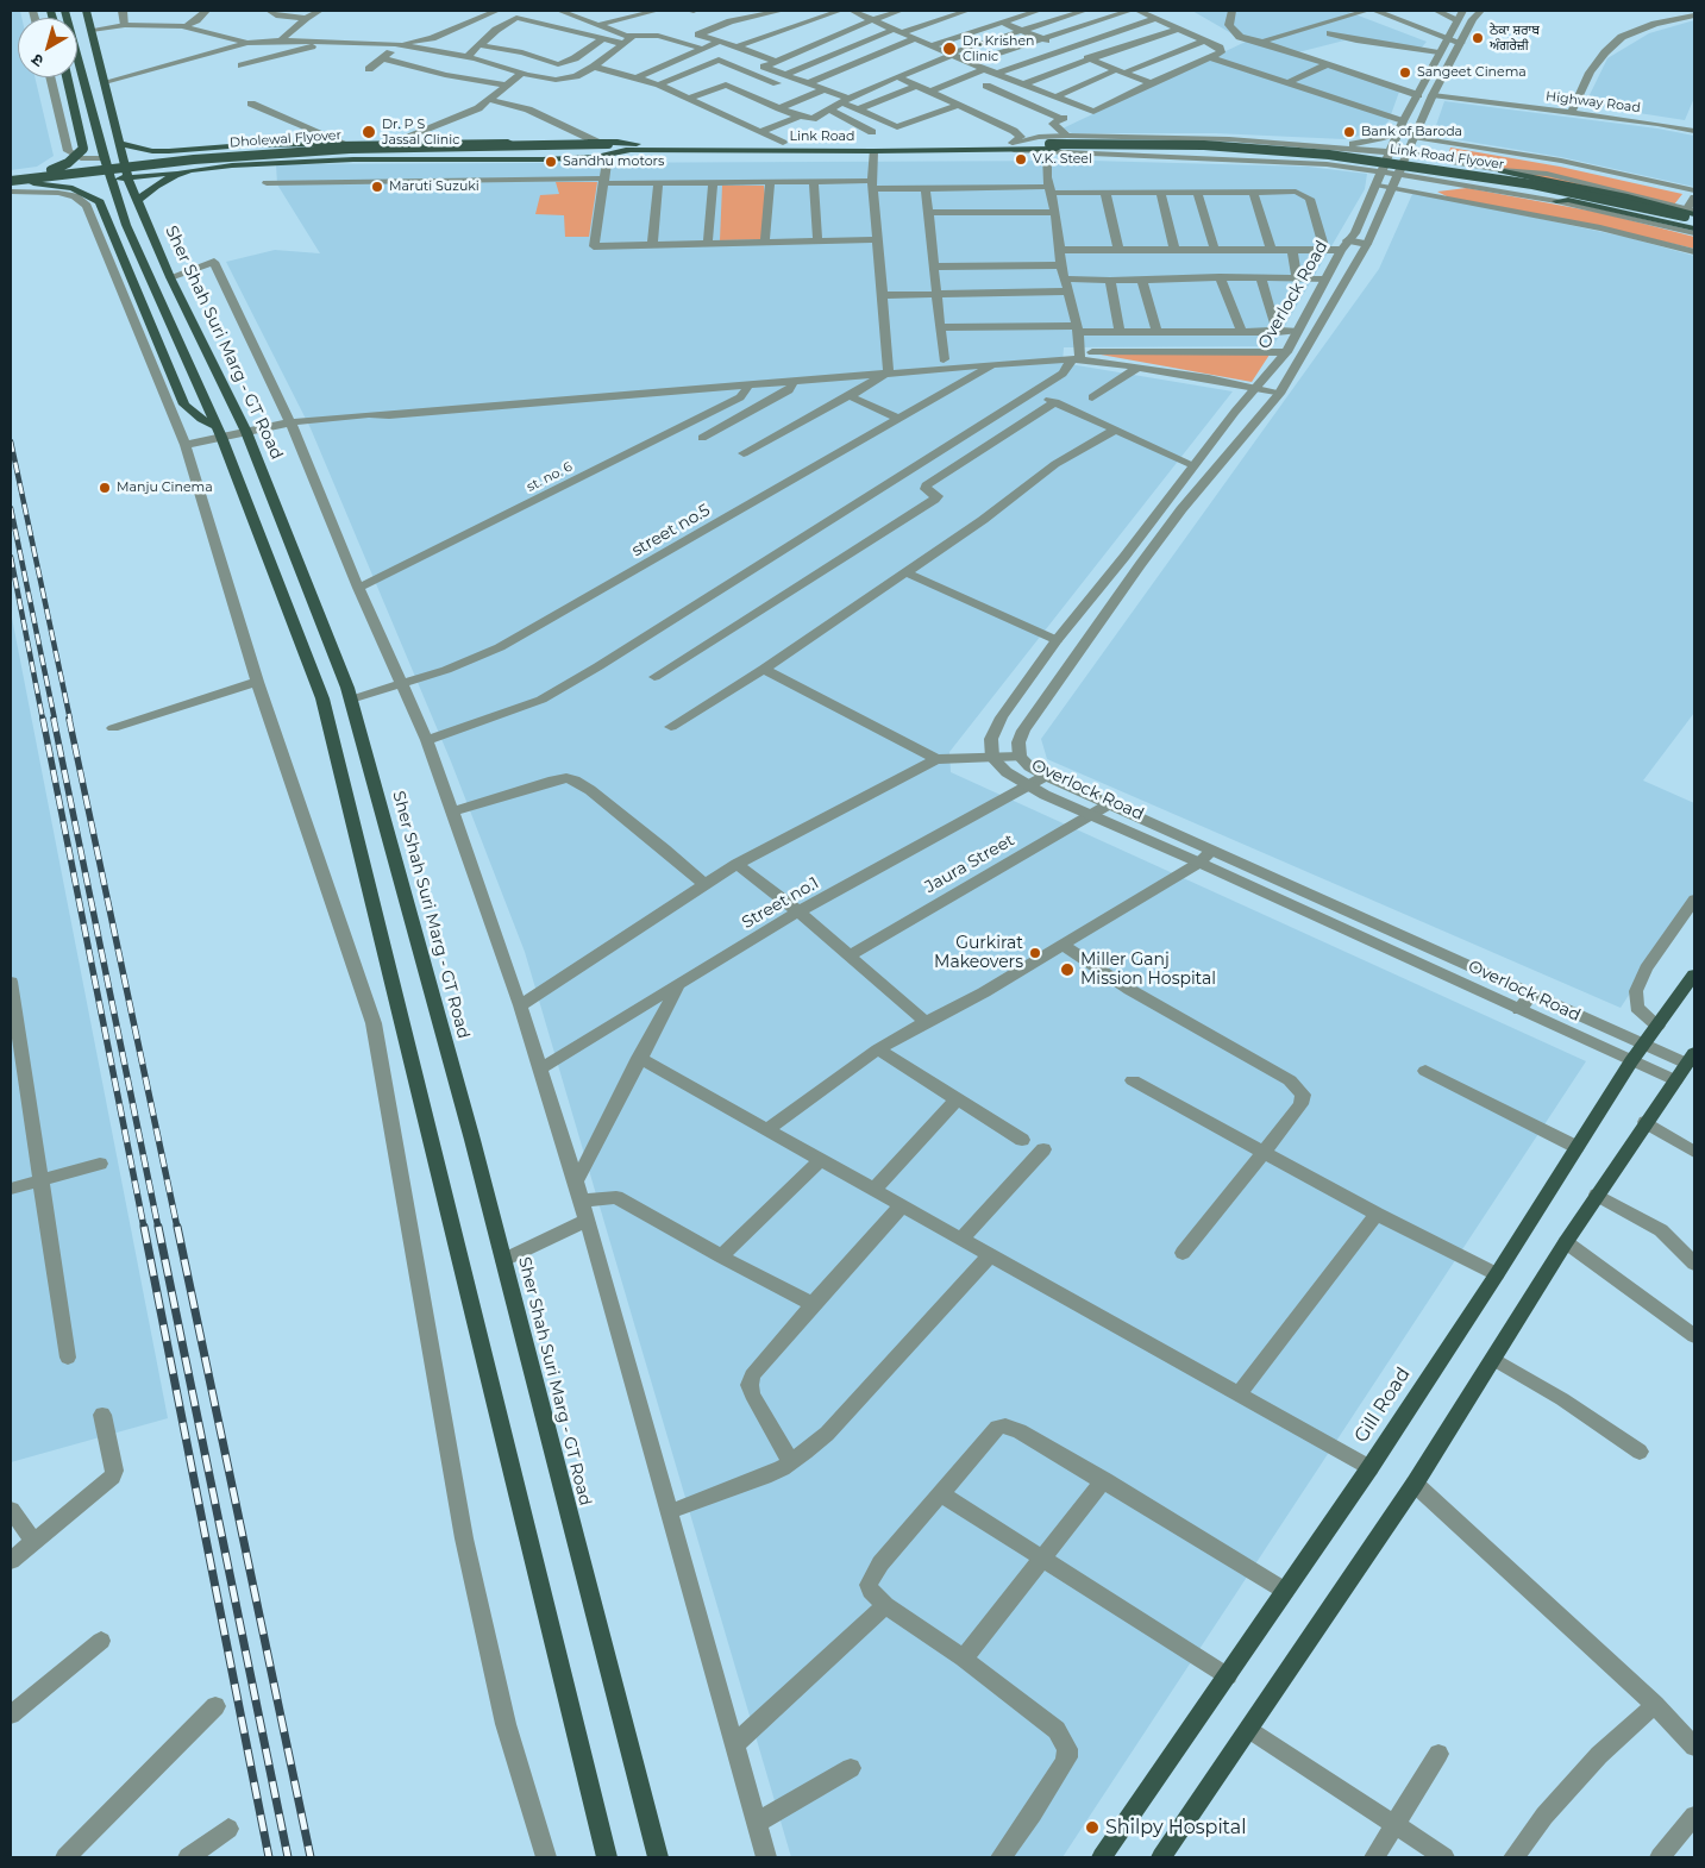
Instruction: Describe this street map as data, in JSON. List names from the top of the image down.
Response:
{
  "streets": {
    "main road": [
      "Link Road",
      "Dholewal Flyover",
      "Link Road Flyover",
      "Sher Shah Suri Marg - GT Road",
      "Gill Road"
    ],
    "street": [
      "Highway Road",
      "Overlock Road",
      "st. no. 6",
      "street no.5",
      "Jaura Street",
      "Street no.1"
    ]
  },
  "crossings": [
    ["Highway Road", "Overlock Road"],
    ["Overlock Road", "Jaura Street"],
    ["Overlock Road", "Street no.1"],
    ["Overlock Road", "Gill Road"],
    ["Sher Shah Suri Marg - GT Road", "street no.5"]
  ],
  "places": [
    "ਠੇਕਾ ਸ਼ਰਾਬ ਅੰਗਰੇਜ਼ੀ",
    "Dr. Krishen Clinic",
    "Sangeet Cinema",
    "Dr. P S Jassal Clinic",
    "Bank of Baroda",
    "V.K. Steel",
    "Sandhu motors",
    "Maruti Suzuki",
    "Manju Cinema",
    "Gurkirat Makeovers",
    "Miller Ganj Mission Hospital",
    "Shilpy Hospital"
  ],
  "north": "bottom left"
}
